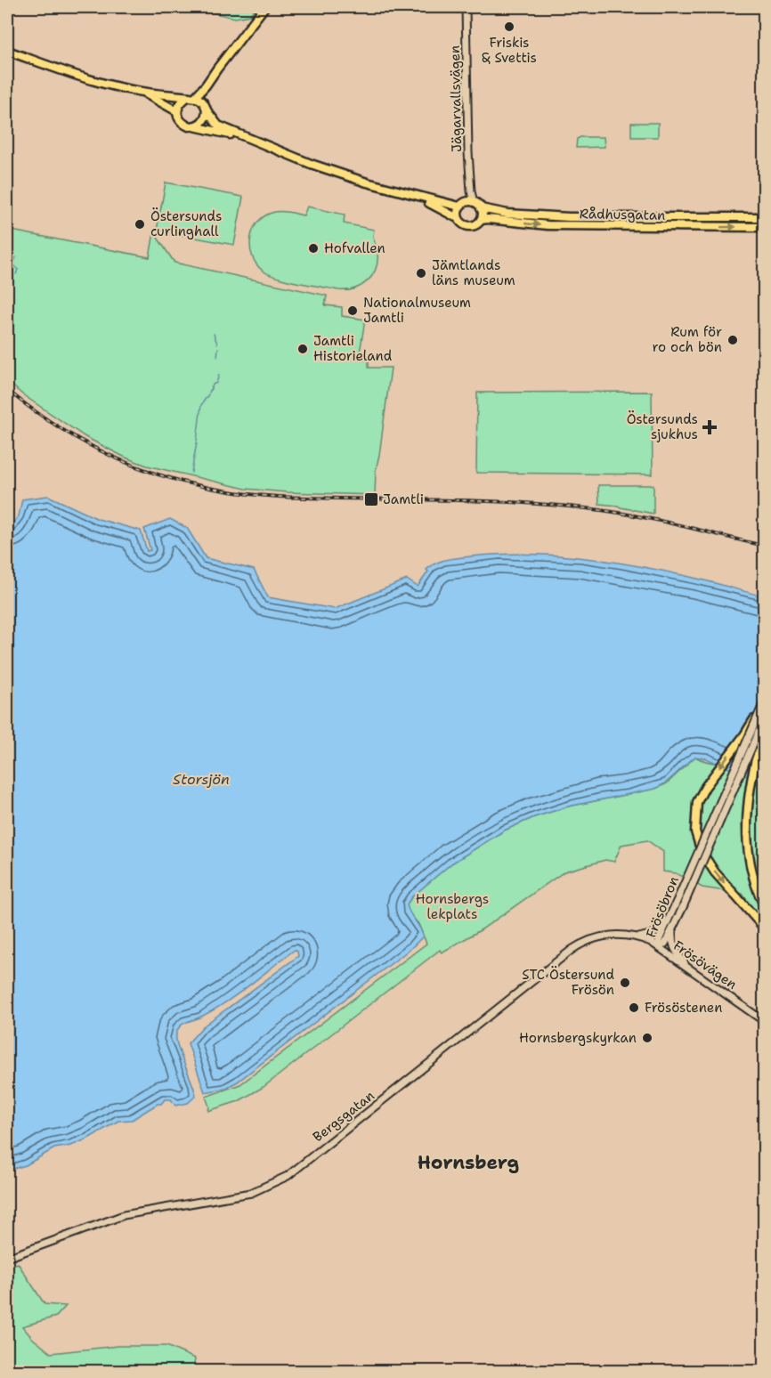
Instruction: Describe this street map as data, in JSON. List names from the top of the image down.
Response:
{
  "streets": {
    "main road": ["Rådhusgatan", "Frösöbron"],
    "street": ["Jägarvallsvägen", "Frösövägen", "Bergsgatan"]
  },
  "crossings": [
    ["Jägarvallsvägen", "Rådhusgatan"],
    ["Frösöbron", "Frösövägen"],
    ["Frösöbron", "Bergsgatan"],
    ["Frösövägen", "Bergsgatan"]
  ],
  "districts": ["Hornsberg"],
  "water": ["Storsjön"],
  "parks": ["Hornsbergs lekplats"],
  "places": {
    "other": [
      "Friskis & Svettis",
      "Östersunds curlinghall",
      "Hofvallen",
      "Jämtlands läns museum",
      "Nationalmuseum Jamtli",
      "Rum för ro och bön",
      "Jamtli Historieland",
      "STC Östersund Frösön",
      "Frösöstenen",
      "Hornsbergskyrkan"
    ],
    "health": ["Östersunds sjukhus"],
    "transit": ["Jamtli"]
  }
}
